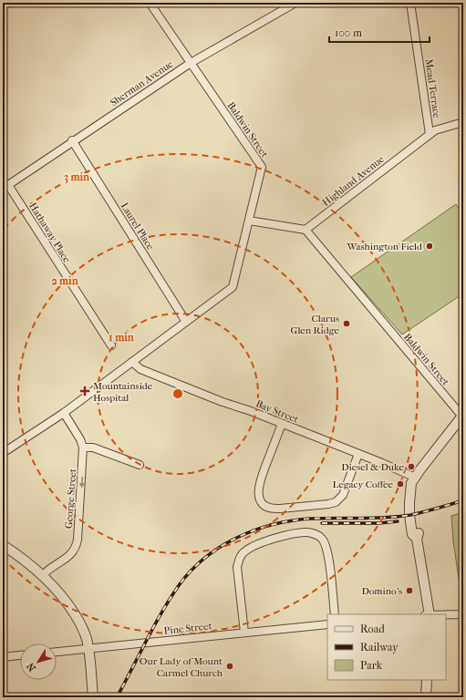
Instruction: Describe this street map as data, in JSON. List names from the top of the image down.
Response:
{
  "streets": {
    "street": [
      "Sherman Avenue",
      "Mead Terrace",
      "Baldwin Street",
      "Highland Avenue",
      "Laurel Place",
      "Hathaway Place",
      "Bay Street",
      "George Street",
      "Pine Street"
    ]
  },
  "crossings": [
    ["Sherman Avenue", "Baldwin Street"],
    ["Sherman Avenue", "Laurel Place"],
    ["Sherman Avenue", "Hathaway Place"],
    ["Mead Terrace", "Highland Avenue"],
    ["Baldwin Street", "Highland Avenue"],
    ["Baldwin Street", "Laurel Place"]
  ],
  "one_way": ["George Street"],
  "places": {
    "other": [
      "Washington Field",
      "Clarus Glen Ridge",
      "Diesel & Duke",
      "Legacy Coffee",
      "Domino's",
      "Our Lady of Mount Carmel Church"
    ],
    "health": ["Mountainside Hospital"]
  },
  "legend": ["Road", "Railway", "Park"],
  "scale_bar": "100 m",
  "north": "bottom left",
  "rings": ["3 min", "2 min", "1 min"]
}
